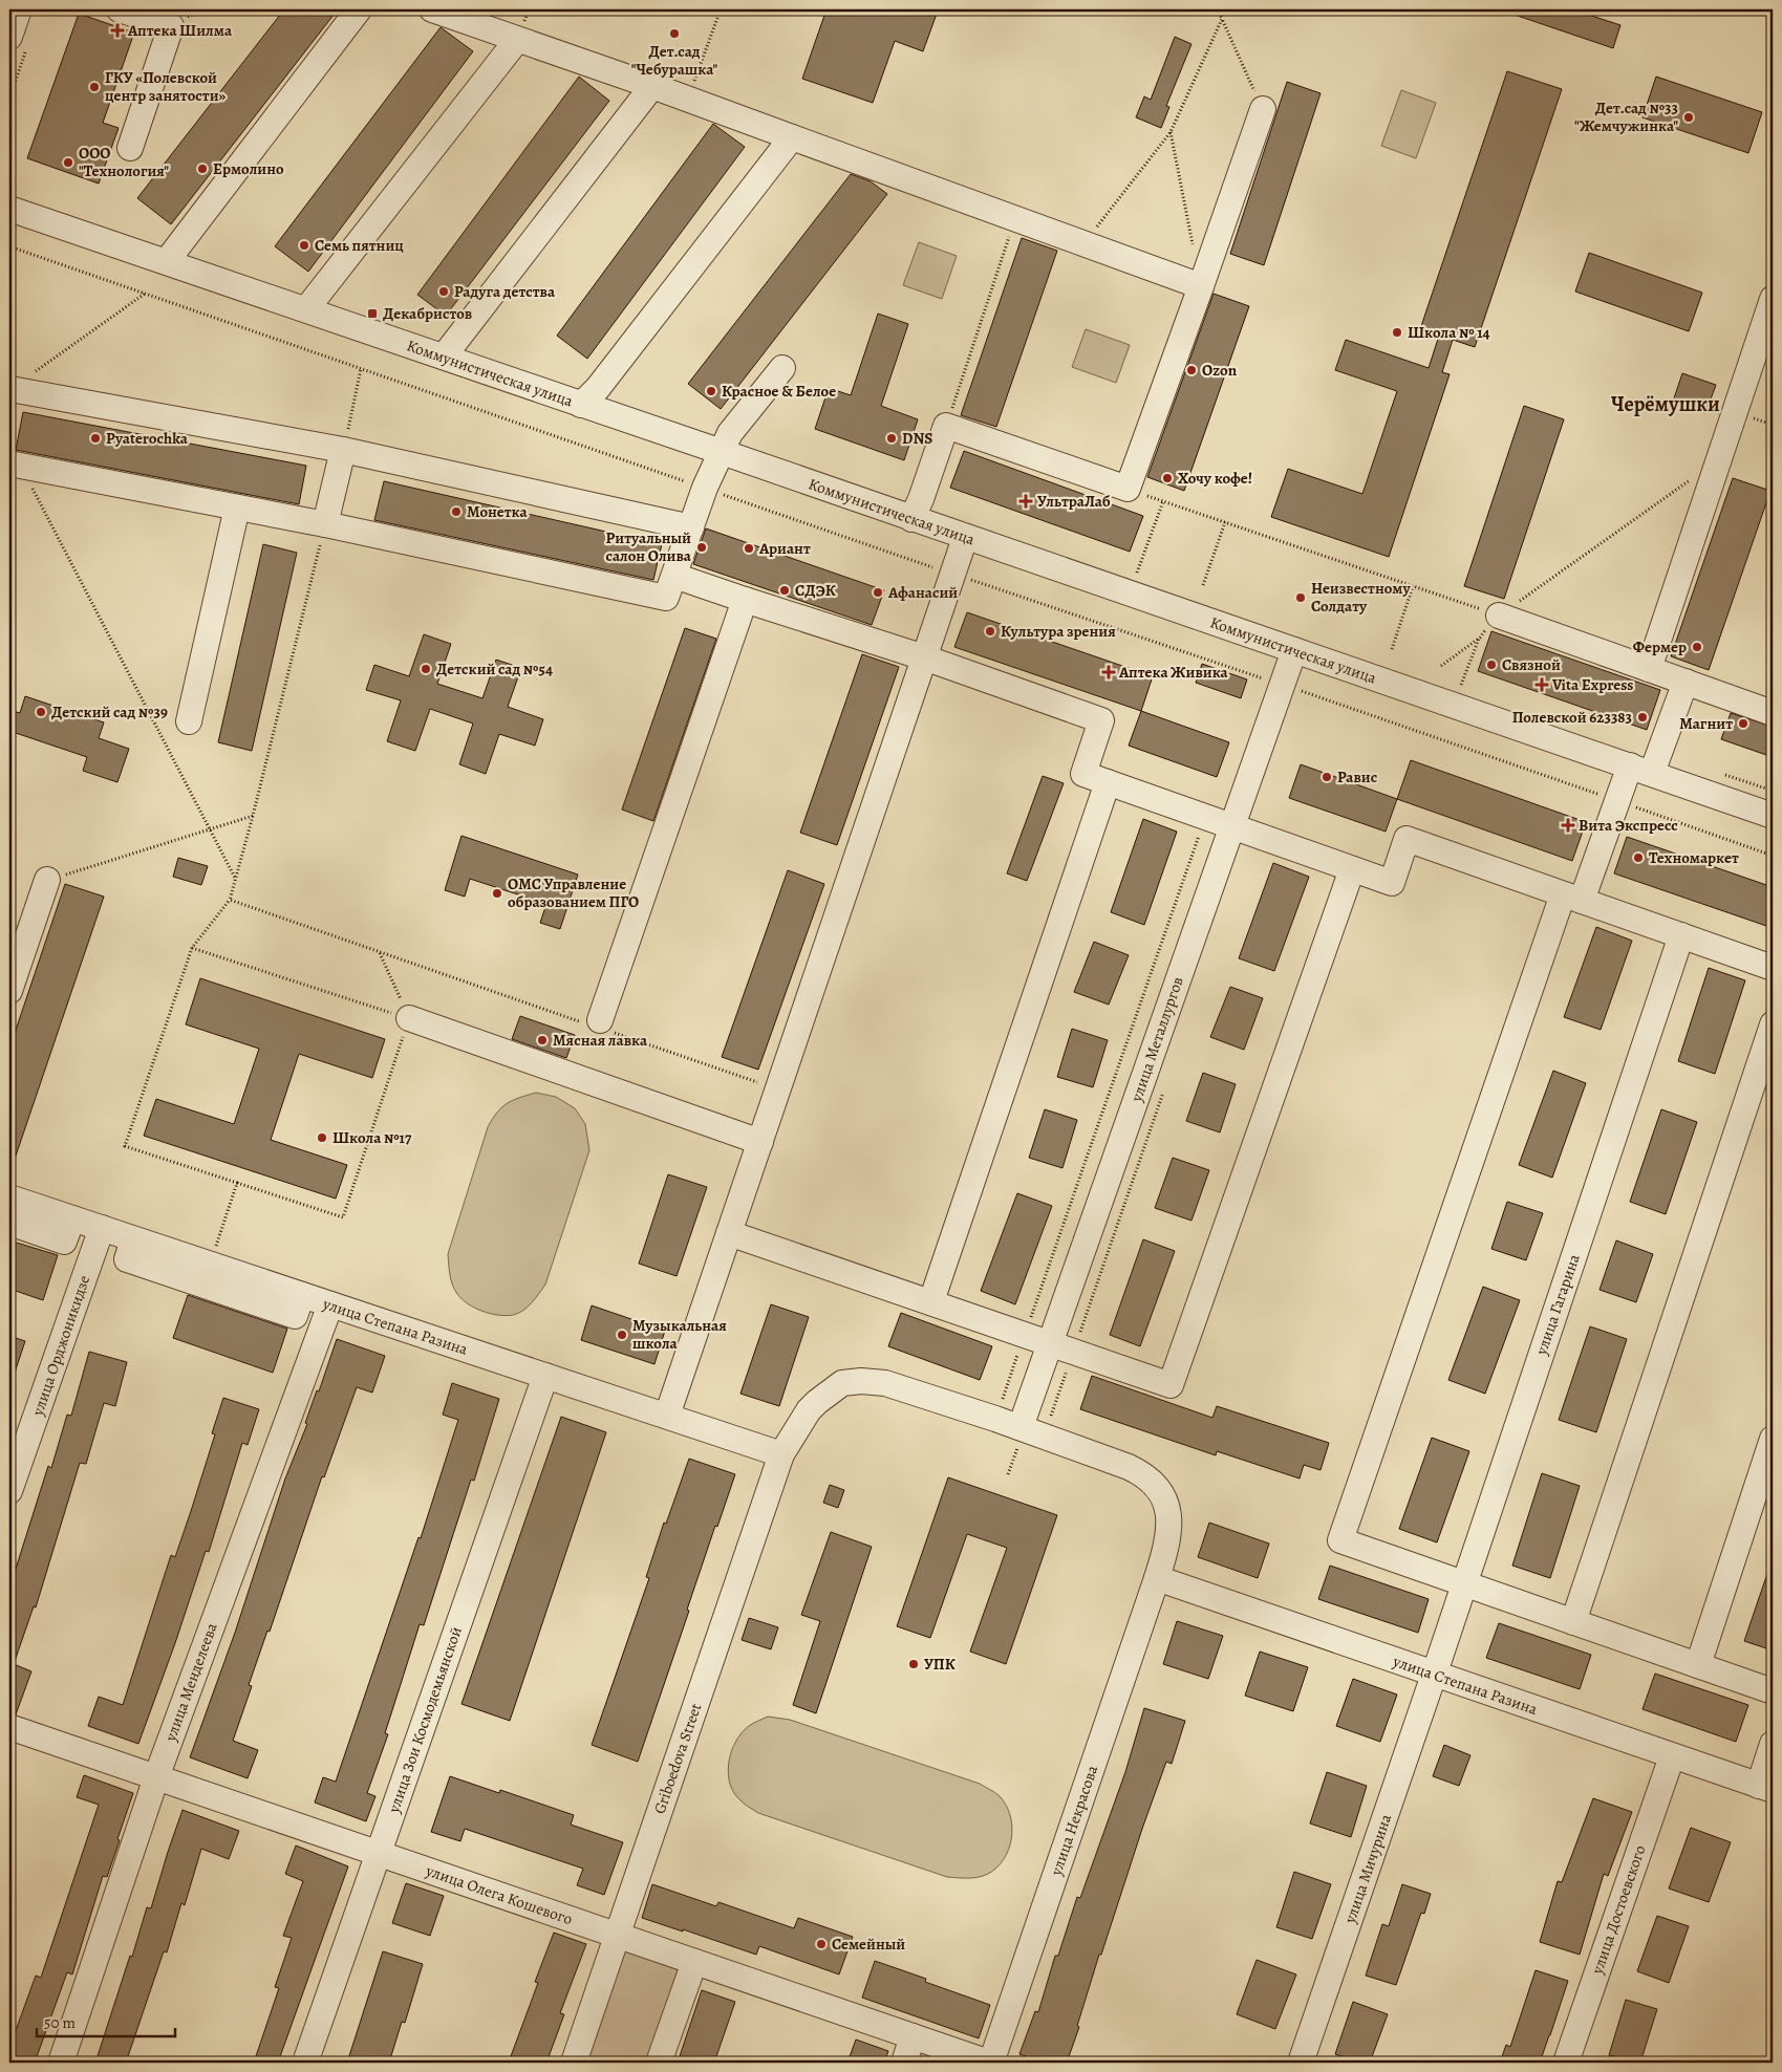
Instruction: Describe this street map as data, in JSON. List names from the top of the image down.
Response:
{
  "streets": {
    "street": [
      "Коммунистическая улица",
      "улица Металлургов",
      "улица Гагарина",
      "улица Степана Разина",
      "улица Орджоникидзе",
      "улица Менделеева",
      "улица Зои Космодемьянской",
      "Griboedova Street",
      "улица Некрасова",
      "улица Мичурина",
      "улица Олега Кошевого",
      "улица Достоевского"
    ]
  },
  "crossings": [
    ["Коммунистическая улица", "улица Металлургов"],
    ["улица Металлургов", "улица Некрасова"],
    ["улица Гагарина", "улица Степана Разина"],
    ["улица Гагарина", "улица Мичурина"],
    ["улица Степана Разина", "улица Орджоникидзе"],
    ["улица Степана Разина", "улица Менделеева"],
    ["улица Степана Разина", "улица Зои Космодемьянской"],
    ["улица Степана Разина", "Griboedova Street"],
    ["улица Степана Разина", "улица Некрасова"],
    ["улица Степана Разина", "улица Мичурина"],
    ["улица Степана Разина", "улица Достоевского"],
    ["улица Менделеева", "улица Олега Кошевого"],
    ["улица Зои Космодемьянской", "улица Олега Кошевого"],
    ["Griboedova Street", "улица Некрасова"],
    ["Griboedova Street", "улица Олега Кошевого"],
    ["улица Некрасова", "улица Олега Кошевого"]
  ],
  "districts": ["Черёмушки"],
  "places": {
    "health": [
      "Аптека Шилма",
      "УльтраЛаб",
      "Аптека Живика",
      "Vita Express",
      "Вита Экспресс"
    ],
    "other": [
      "Дет.сад \"Чебурашка\"",
      "ГКУ «Полевской центр занятости»",
      "Дет.сад №33 \"Жемчужинка\"",
      "ООО \"Технология\"",
      "Ермолино",
      "Семь пятниц",
      "Радуга детства",
      "Школа № 14",
      "Ozon",
      "Красное & Белое",
      "Pyaterochka",
      "DNS",
      "Хочу кофе!",
      "Монетка",
      "Ритуальный салон Олива",
      "Ариант",
      "СДЭК",
      "Афанасий",
      "Неизвестному Солдату",
      "Культура зрения",
      "Фермер",
      "Связной",
      "Детский сад №54",
      "Детский сад №39",
      "Полевской 623383",
      "Магнит",
      "Равис",
      "Техномаркет",
      "ОМС Управление образованием ПГО",
      "Мясная лавка",
      "Школа №17",
      "Музыкальная школа",
      "УПК",
      "Семейный"
    ],
    "transit": ["Декабристов"]
  },
  "scale_bar": "50 m"
}
